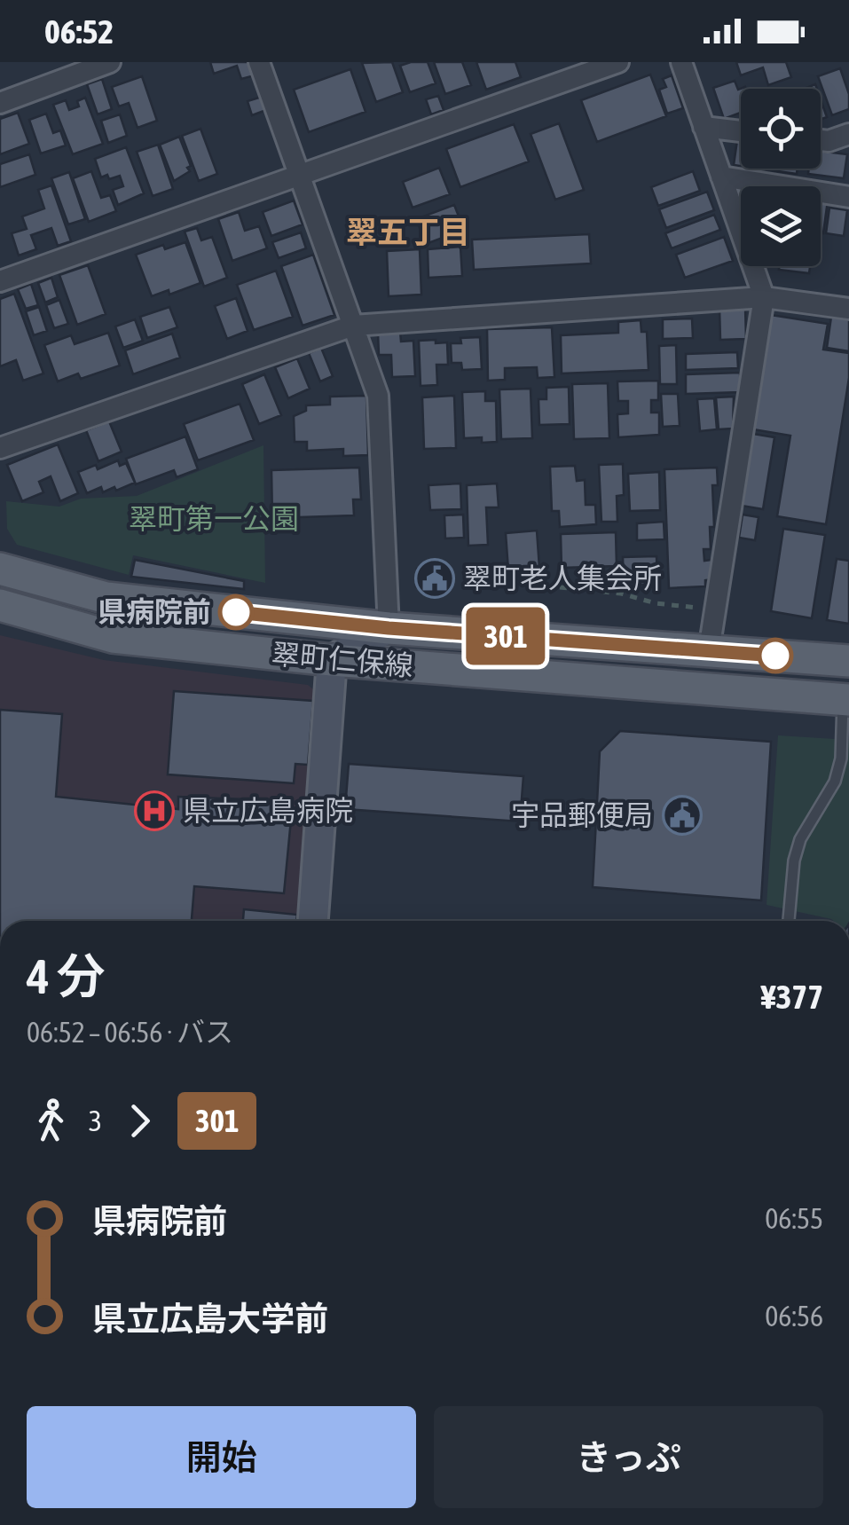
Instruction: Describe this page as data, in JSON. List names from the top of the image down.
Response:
{
  "streets": {
    "main road": ["翠町仁保線"]
  },
  "districts": ["翠五丁目"],
  "parks": ["翠町第一公園"],
  "places": {
    "public building": ["翠町老人集会所", "宇品郵便局"],
    "other": ["県病院前"],
    "hospital": ["県立広島病院"]
  },
  "lines": ["bus line 301"],
  "page": {
    "status": "06:52",
    "on_map": "301",
    "heading": ["4 分", "06:52 – 06:56 · バス", "¥377"],
    "legs": ["3", "301"],
    "list": [
      {
        "name": "県病院前",
        "value": "06:55"
      },
      {
        "name": "県立広島大学前",
        "value": "06:56"
      }
    ],
    "buttons": ["開始", "きっぷ"]
  }
}
